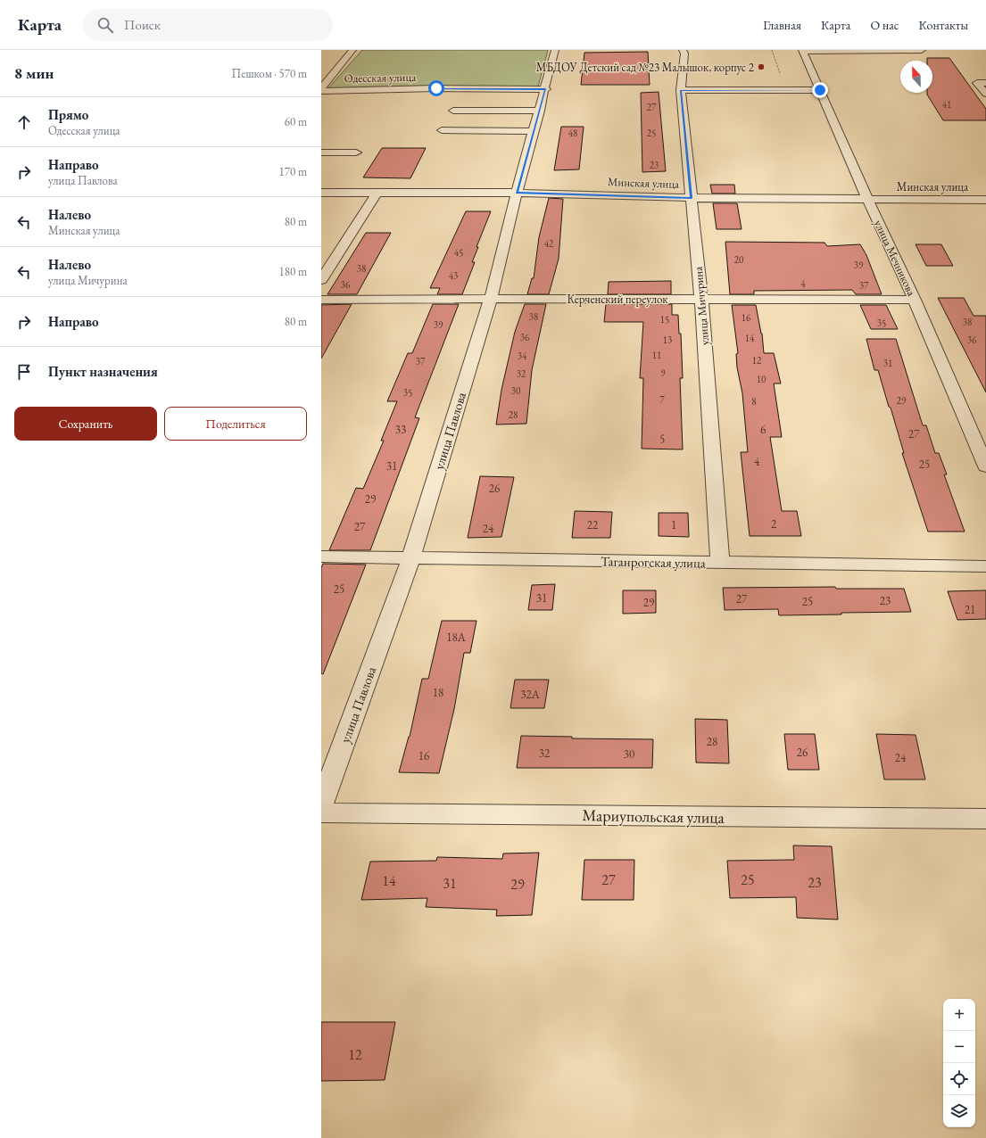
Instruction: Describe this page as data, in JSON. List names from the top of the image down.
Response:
{
  "streets": {
    "street": [
      "Одесская улица",
      "Минская улица",
      "улица Мечникова",
      "Керченский переулок",
      "улица Мичурина",
      "улица Павлова",
      "Таганрогская улица",
      "Мариупольская улица"
    ]
  },
  "crossings": [
    ["Одесская улица", "улица Павлова"],
    ["Минская улица", "улица Мечникова"],
    ["Минская улица", "улица Мичурина"],
    ["Минская улица", "улица Павлова"],
    ["улица Мечникова", "Керченский переулок"],
    ["Керченский переулок", "улица Мичурина"],
    ["Керченский переулок", "улица Павлова"],
    ["улица Мичурина", "Таганрогская улица"],
    ["улица Павлова", "Таганрогская улица"]
  ],
  "places": ["МБДОУ Детский сад №23 Малышок, корпус 2"],
  "house_numbers": [
    "41",
    "27",
    "48",
    "25",
    "23",
    "42",
    "45",
    "20",
    "39",
    "38",
    "43",
    "4",
    "36",
    "37",
    "38",
    "16",
    "15",
    "38",
    "35",
    "39",
    "36",
    "14",
    "13",
    "36",
    "11",
    "34",
    "12",
    "37",
    "31",
    "9",
    "32",
    "10",
    "30",
    "35",
    "7",
    "29",
    "8",
    "28",
    "33",
    "6",
    "27",
    "5",
    "4",
    "25",
    "31",
    "26",
    "29",
    "2",
    "22",
    "1",
    "27",
    "24",
    "25",
    "31",
    "27",
    "23",
    "25",
    "29",
    "21",
    "18А",
    "18",
    "32А",
    "28",
    "26",
    "32",
    "30",
    "16",
    "24",
    "27",
    "25",
    "14",
    "23",
    "31",
    "29",
    "12"
  ],
  "north": "top",
  "page": {
    "header": "Карта",
    "search": "Поиск",
    "nav": [
      "Главная",
      "Карта",
      "О нас",
      "Контакты"
    ],
    "heading": ["8 мин", "Пешком · 570 m"],
    "list": [
      ["Прямо", "Одесская улица", "60 m"],
      ["Направо", "улица Павлова", "170 m"],
      ["Налево", "Минская улица", "80 m"],
      ["Налево", "улица Мичурина", "180 m"],
      ["Направо", "80 m"],
      "Пункт назначения"
    ],
    "buttons": ["Сохранить", "Поделиться"],
    "map_buttons": ["+", "−"]
  }
}
